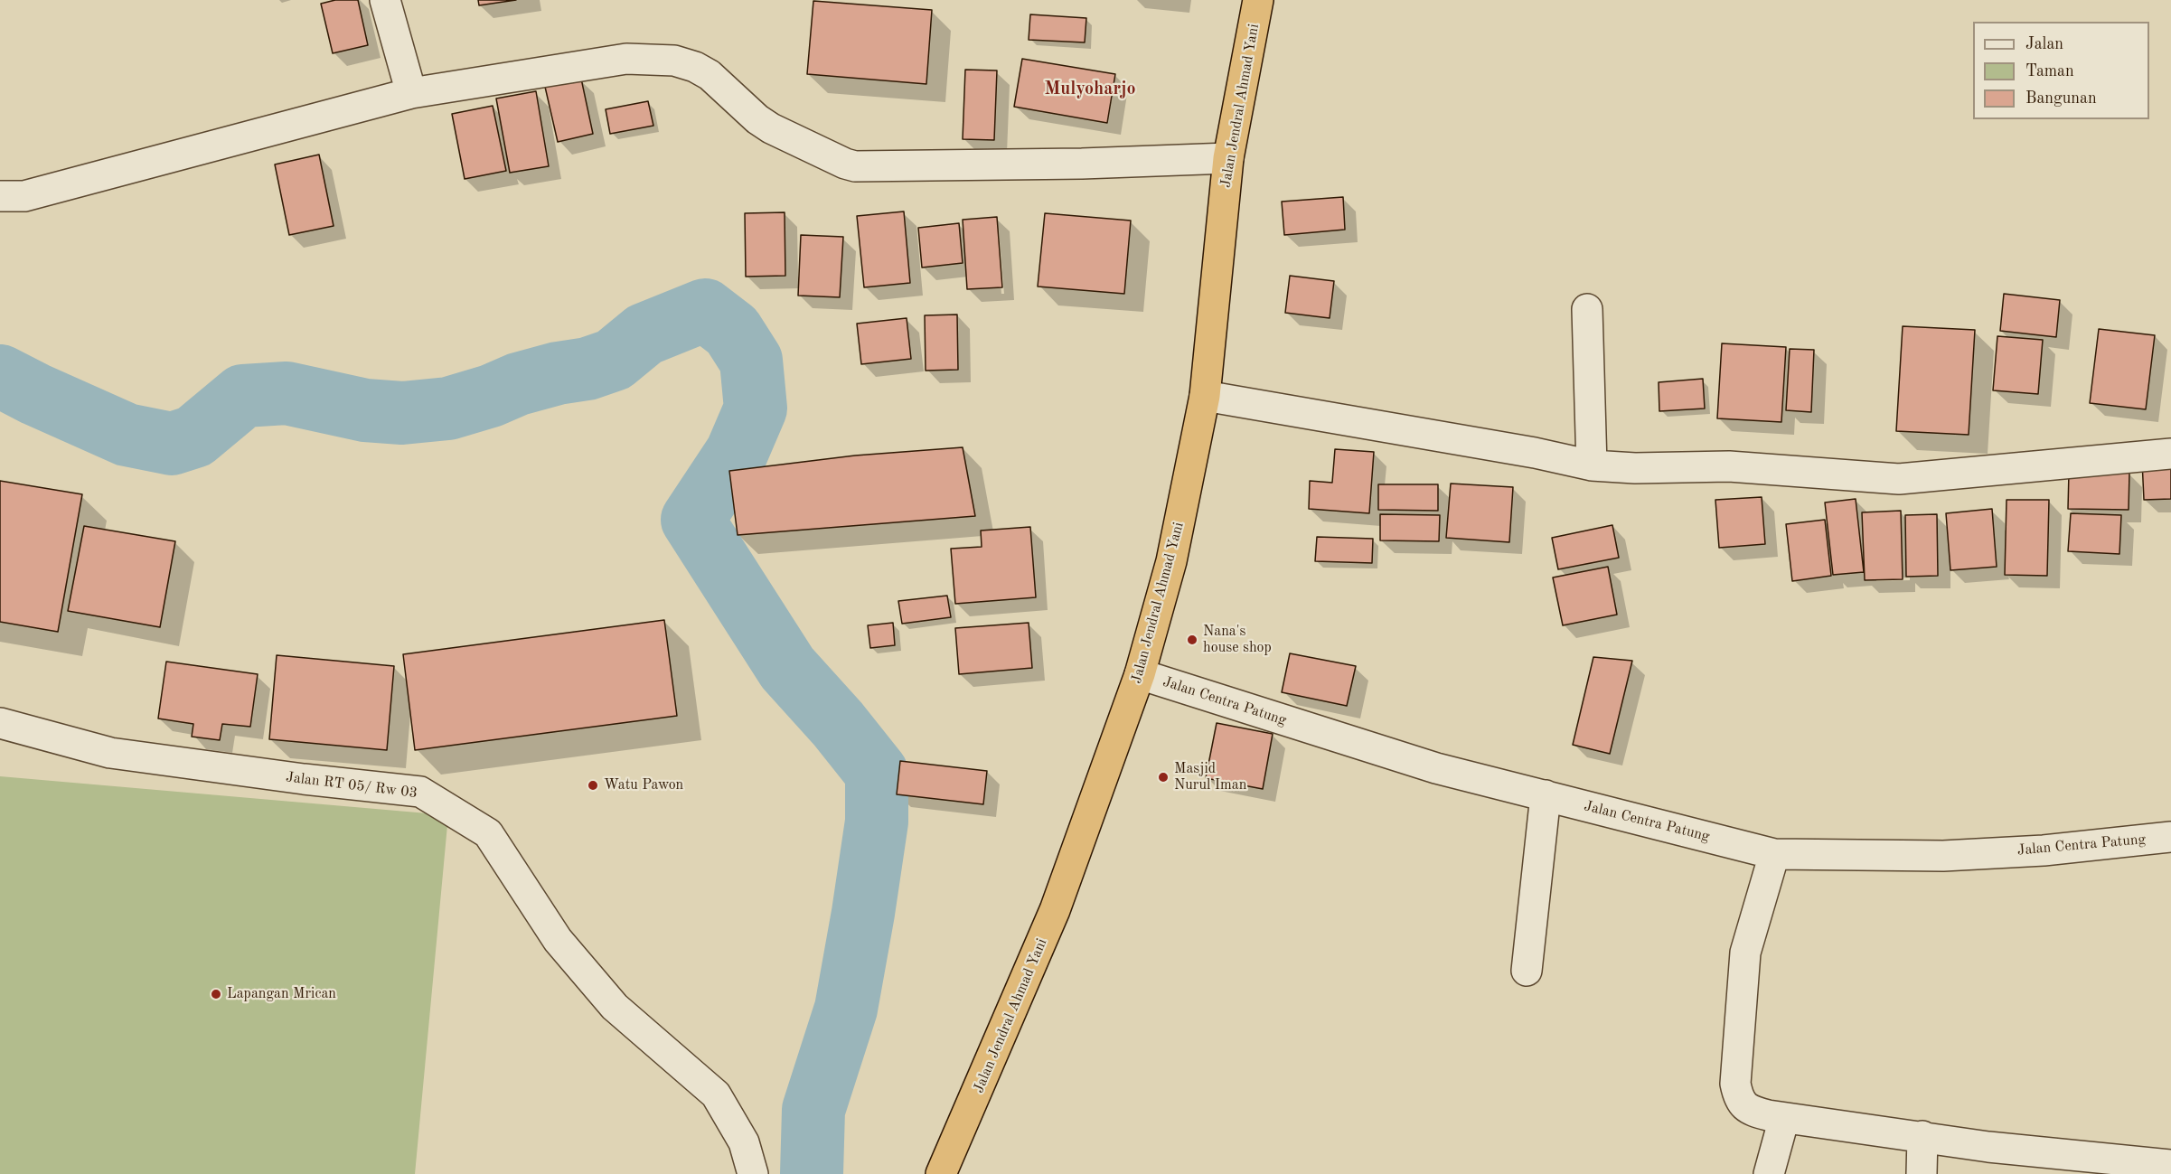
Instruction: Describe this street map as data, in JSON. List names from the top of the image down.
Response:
{
  "streets": {
    "highway": ["Jalan Jendral Ahmad Yani"],
    "street": ["Jalan Centra Patung", "Jalan RT 05/ Rw 03"]
  },
  "crossings": [
    ["Jalan Jendral Ahmad Yani", "Jalan Centra Patung"]
  ],
  "districts": ["Mulyoharjo"],
  "places": [
    "Nana's house shop",
    "Masjid Nurul Iman",
    "Watu Pawon",
    "Lapangan Mrican"
  ],
  "legend": ["Jalan", "Taman", "Bangunan"]
}
